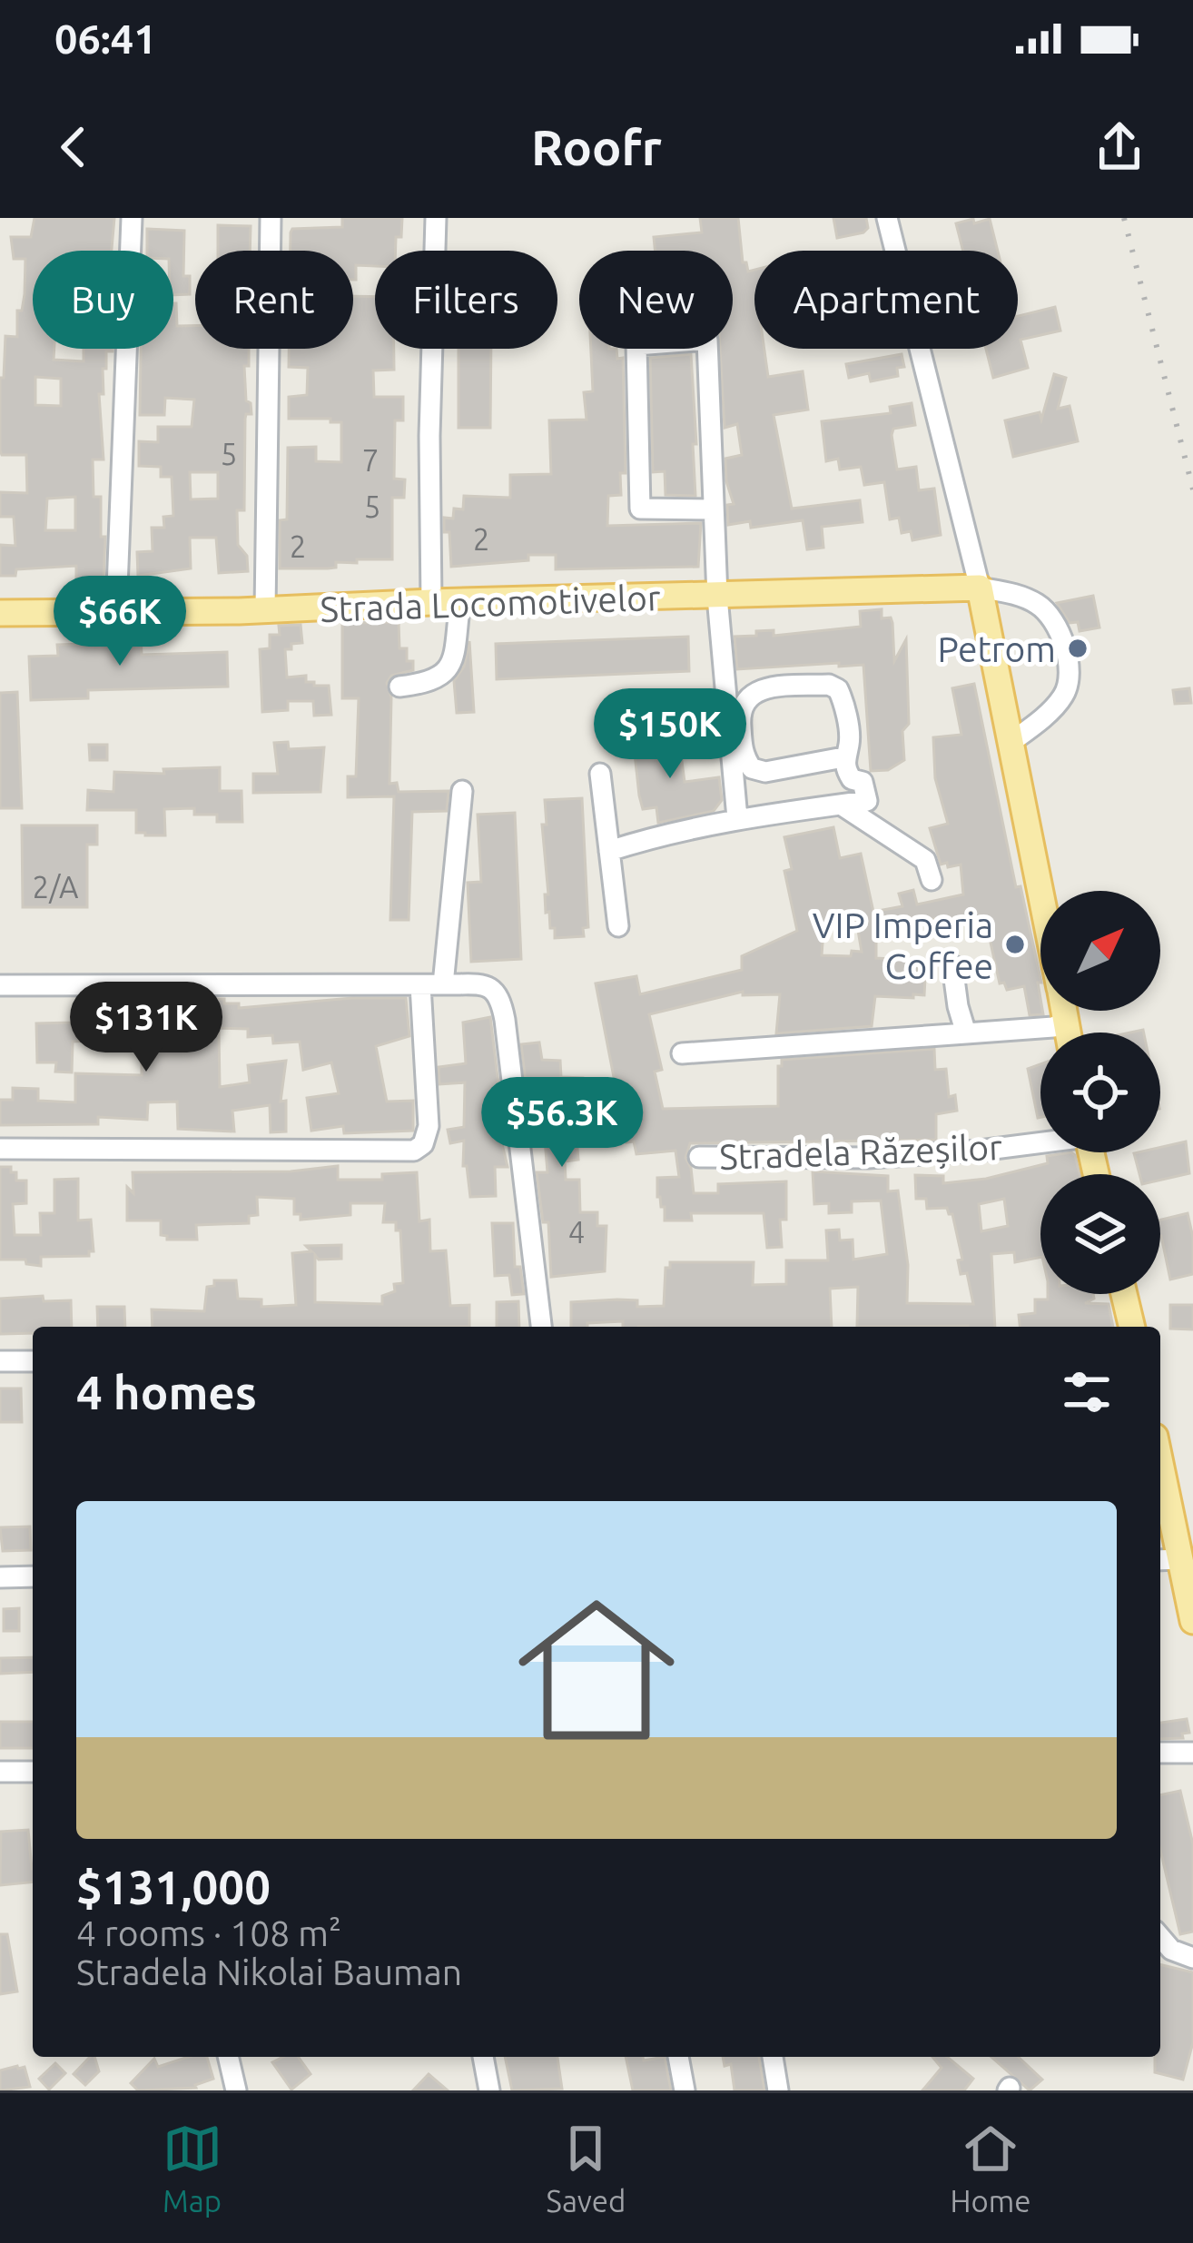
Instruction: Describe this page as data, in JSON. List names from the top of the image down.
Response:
{
  "streets": {
    "main road": ["Strada Locomotivelor"],
    "street": ["Stradela Răzeșilor"]
  },
  "places": ["Petrom", "VIP Imperia Coffee"],
  "house_numbers": [
    "5",
    "7",
    "5",
    "2",
    "2",
    "2/A",
    "4"
  ],
  "north": "top right",
  "page": {
    "status": "06:41",
    "header": "Roofr",
    "chip": [
      "Buy",
      "Rent",
      "Filters",
      "New",
      "Apartment"
    ],
    "price": [
      "$66K",
      "$150K",
      "$131K",
      "$56.3K"
    ],
    "heading": "4 homes",
    "list": [
      {
        "name": "$131,000",
        "note": "4 rooms · 108 m² · Stradela Nikolai Bauman"
      }
    ],
    "tabs": ["Map", "Saved", "Home"]
  }
}
